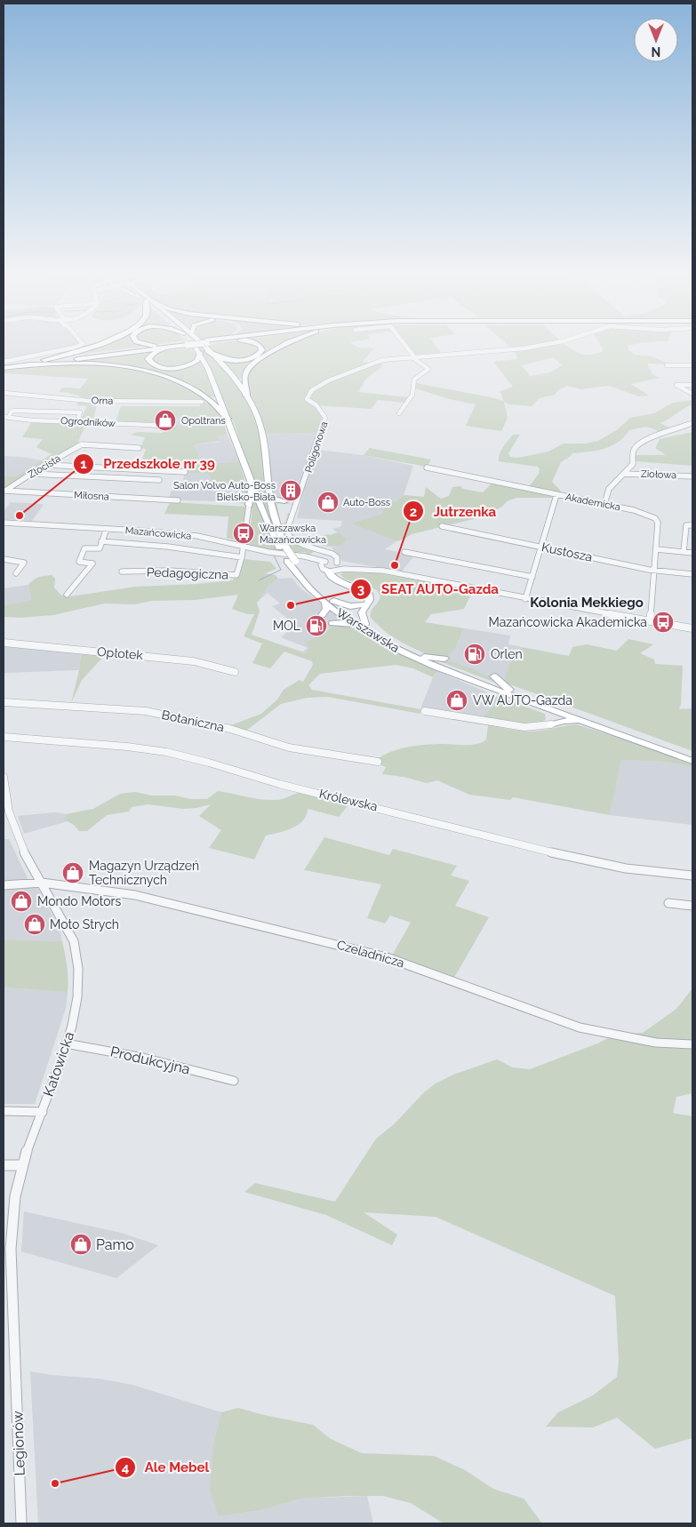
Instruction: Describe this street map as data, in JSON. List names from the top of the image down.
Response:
{
  "streets": {
    "main road": ["Warszawska"],
    "street": [
      "Orna",
      "Ogrodników",
      "Poligonowa",
      "Złocista",
      "Ziołowa",
      "Miłosna",
      "Akademicka",
      "Mazańcowicka",
      "Kustosza",
      "Pedagogiczna",
      "Opłotek",
      "Botaniczna",
      "Królewska",
      "Czeladnicza",
      "Produkcyjna",
      "Katowicka",
      "Legionów"
    ]
  },
  "crossings": [
    ["Złocista", "Miłosna"],
    ["Akademicka", "Kustosza"],
    ["Mazańcowicka", "Pedagogiczna"],
    ["Czeladnicza", "Katowicka"],
    ["Produkcyjna", "Katowicka"],
    ["Katowicka", "Legionów"]
  ],
  "districts": ["Kolonia Mekkiego"],
  "places": {
    "shop": [
      "Opoltrans",
      "Auto-Boss",
      "VW AUTO-Gazda",
      "Magazyn Urządzeń Technicznych",
      "Mondo Motors",
      "Moto Strych",
      "Pamo"
    ],
    "building": ["Salon Volvo Auto-Boss Bielsko-Biała"],
    "other": [
      "Przedszkole nr 39",
      "Jutrzenka",
      "SEAT AUTO-Gazda",
      "Ale Mebel"
    ],
    "bus stop": ["Warszawska Mazańcowicka", "Mazańcowicka Akademicka"],
    "fuel station": ["MOL", "Orlen"]
  },
  "north": "bottom"
}
